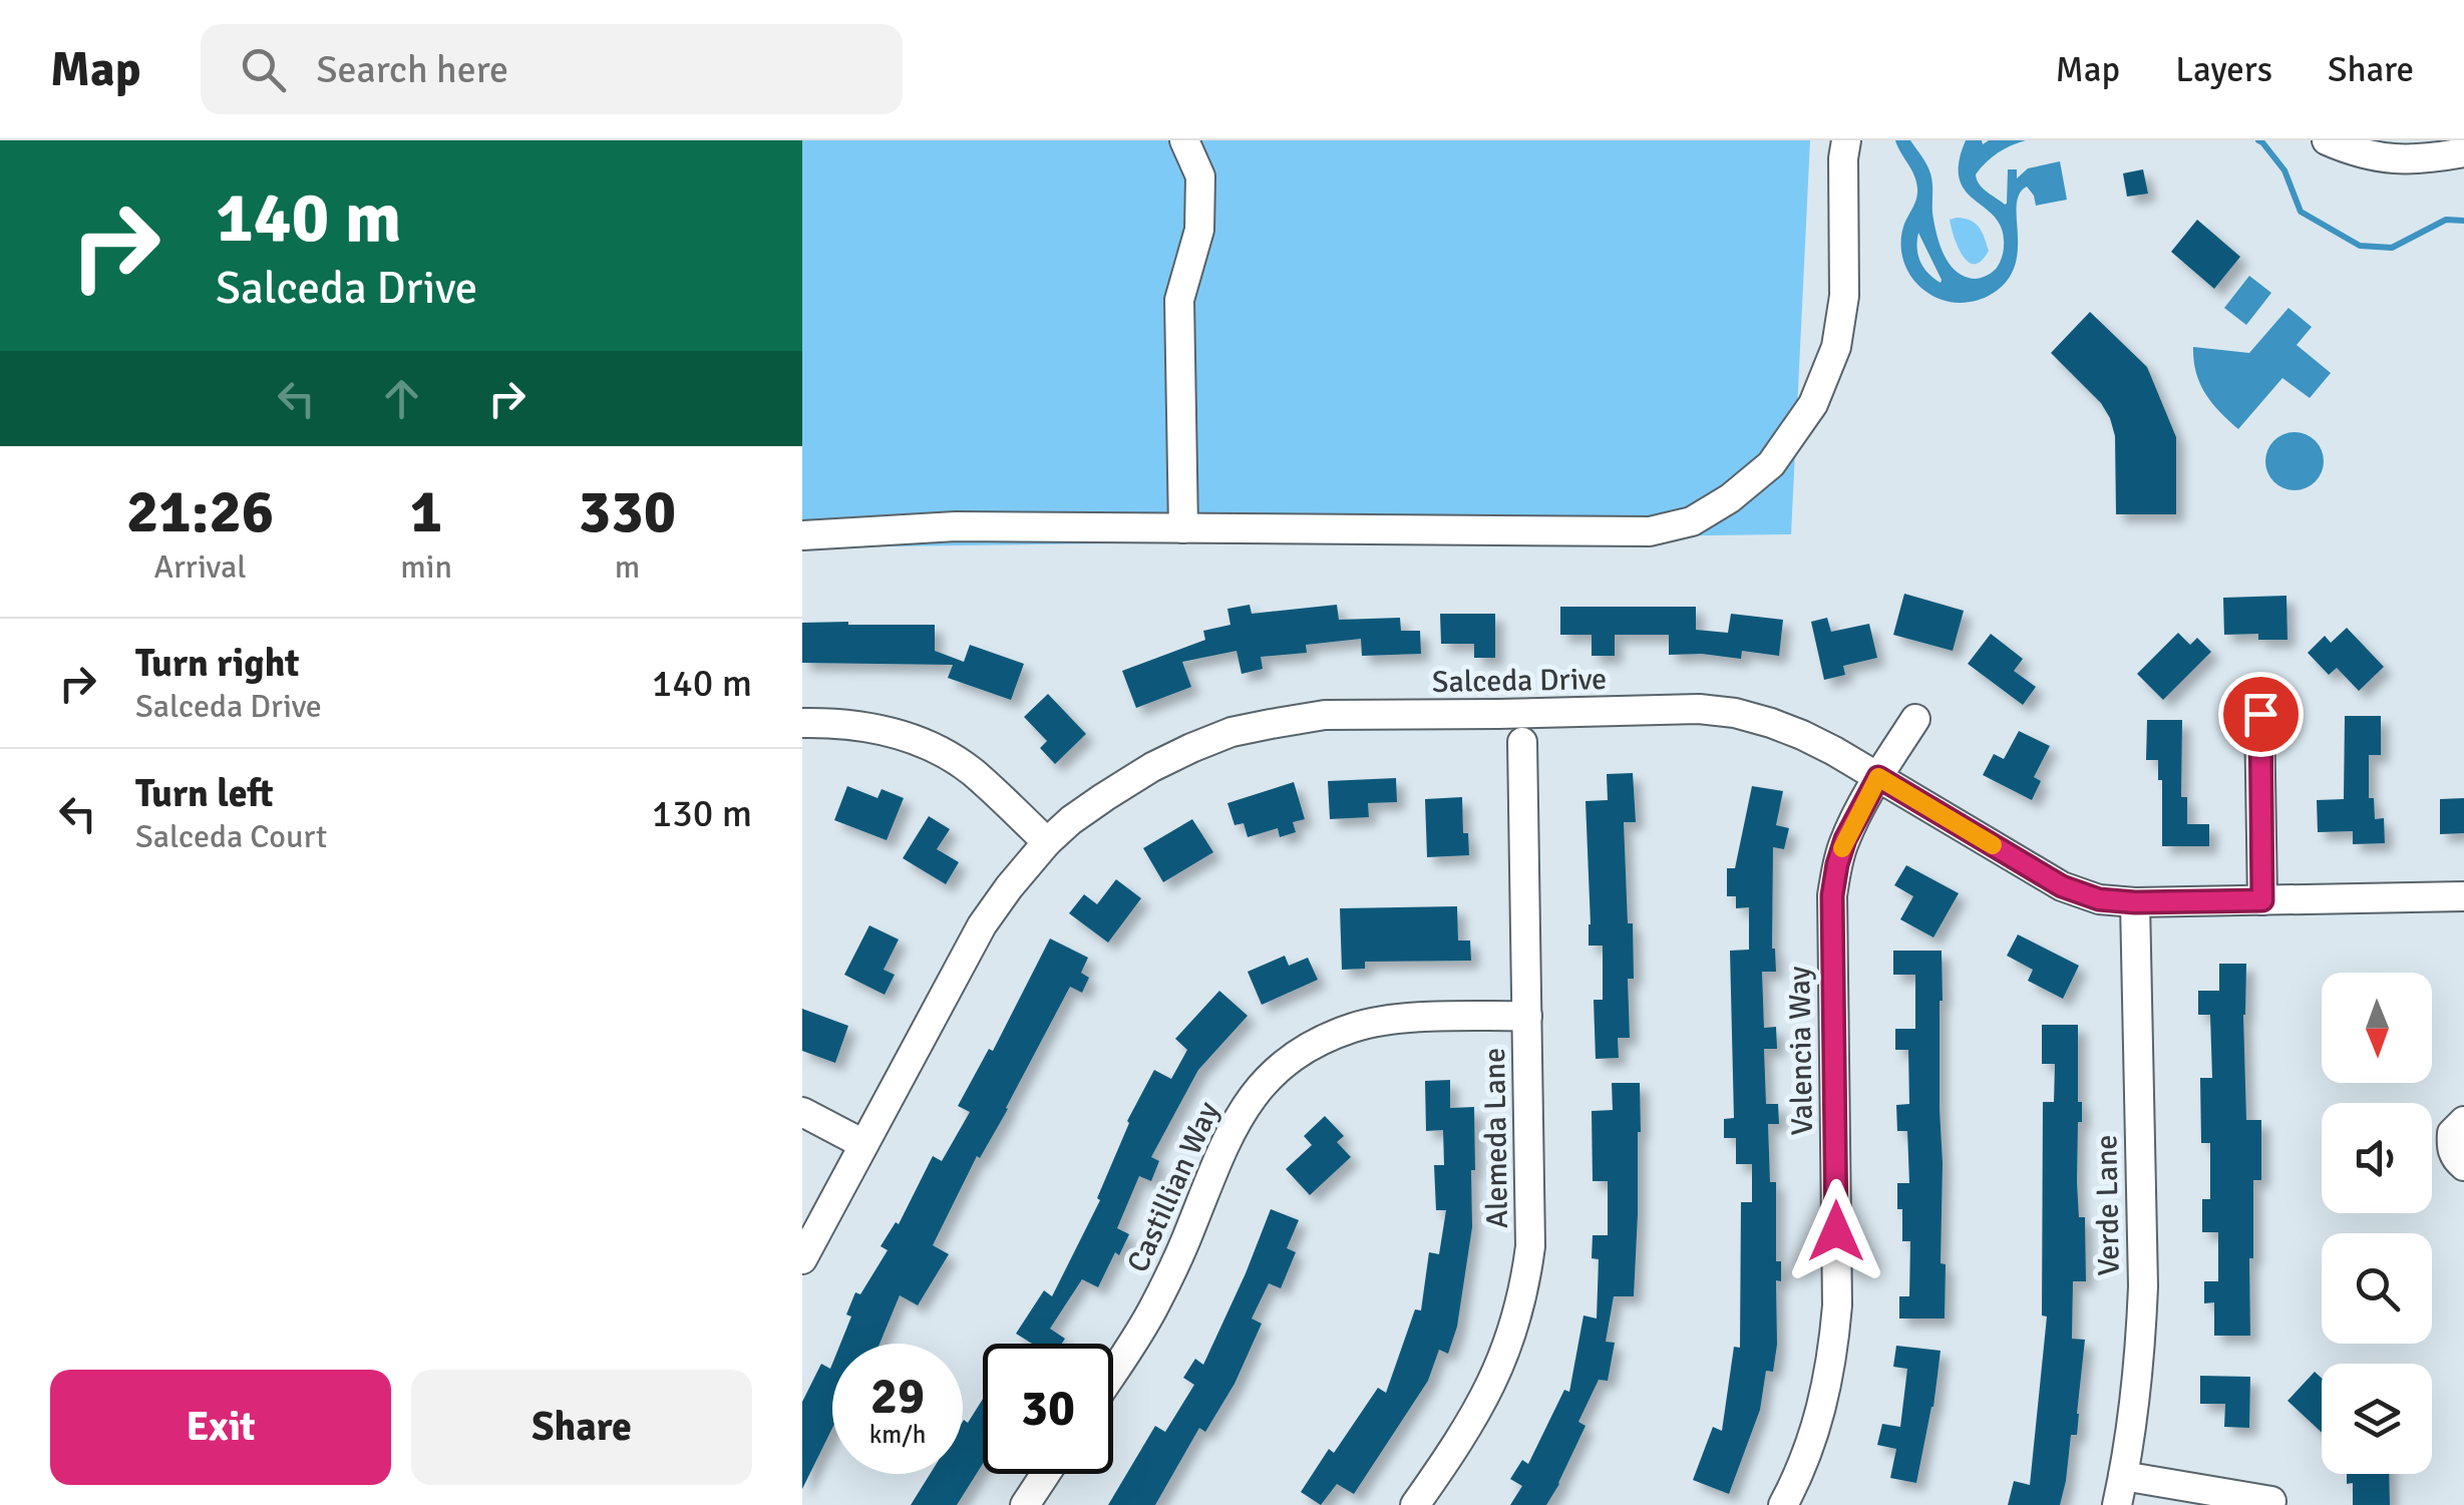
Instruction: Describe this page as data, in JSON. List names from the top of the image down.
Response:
{
  "streets": {
    "street": [
      "Salceda Drive",
      "Valencia Way",
      "Alemeda Lane",
      "Castillian Way",
      "Verde Lane"
    ]
  },
  "crossings": [
    ["Salceda Drive", "Valencia Way"],
    ["Salceda Drive", "Verde Lane"],
    ["Alemeda Lane", "Castillian Way"]
  ],
  "north": "bottom",
  "page": {
    "header": "Map",
    "search": "Search here",
    "nav": ["Map", "Layers", "Share"],
    "turn": ["140 m", "Salceda Drive"],
    "eta": [
      "21:26",
      "Arrival",
      "1",
      "min",
      "330",
      "m"
    ],
    "list": [
      {
        "name": "Turn right",
        "note": "Salceda Drive",
        "value": "140 m"
      },
      {
        "name": "Turn left",
        "note": "Salceda Court",
        "value": "130 m"
      }
    ],
    "speed": "29 km/h",
    "limit": "30",
    "buttons": ["Exit", "Share"]
  }
}
